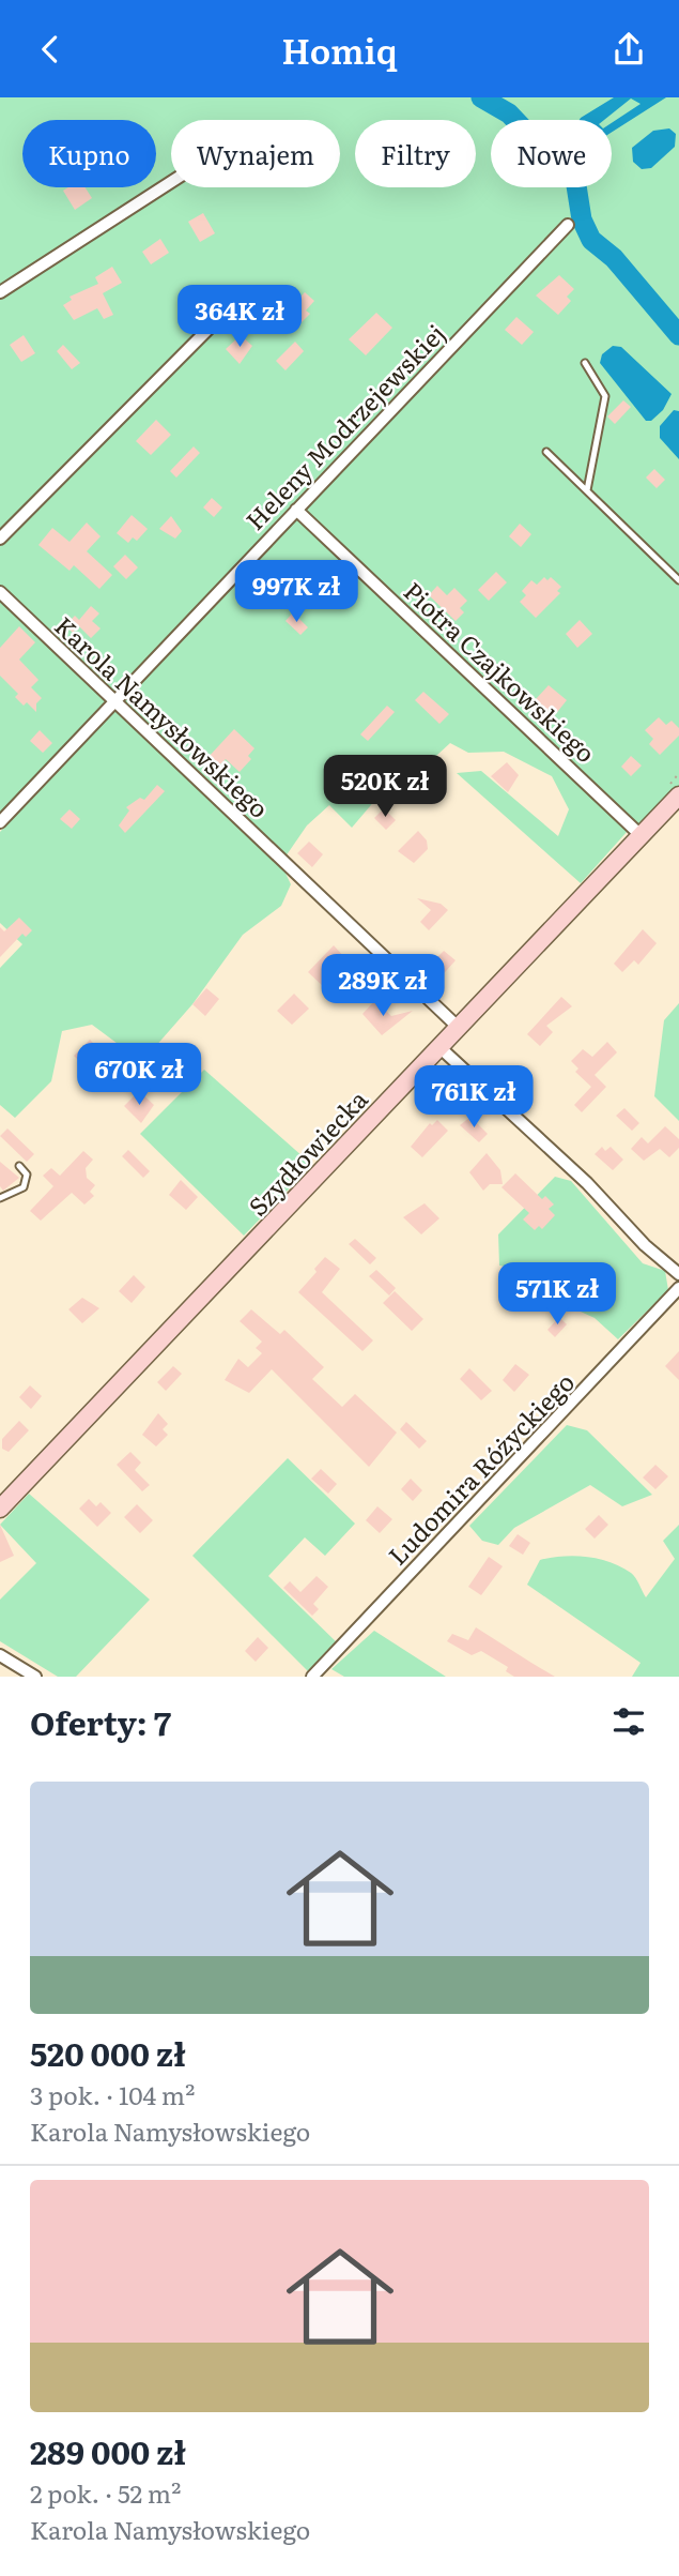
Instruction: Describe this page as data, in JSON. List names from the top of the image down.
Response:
{
  "streets": {
    "street": [
      "Heleny Modrzejewskiej",
      "Piotra Czajkowskiego",
      "Karola Namysłowskiego",
      "Szydłowiecka",
      "Ludomira Różyckiego"
    ]
  },
  "crossings": [
    ["Heleny Modrzejewskiej", "Piotra Czajkowskiego"],
    ["Heleny Modrzejewskiej", "Karola Namysłowskiego"],
    ["Piotra Czajkowskiego", "Szydłowiecka"],
    ["Karola Namysłowskiego", "Szydłowiecka"]
  ],
  "page": {
    "header": "Homiq",
    "chip": [
      "Kupno",
      "Wynajem",
      "Filtry",
      "Nowe"
    ],
    "price": [
      "364K zł",
      "997K zł",
      "520K zł",
      "289K zł",
      "670K zł",
      "761K zł",
      "571K zł"
    ],
    "heading": "Oferty: 7",
    "list": [
      {
        "name": "520 000 zł",
        "note": "3 pok. · 104 m² · Karola Namysłowskiego"
      },
      {
        "name": "289 000 zł",
        "note": "2 pok. · 52 m² · Karola Namysłowskiego"
      }
    ]
  }
}
